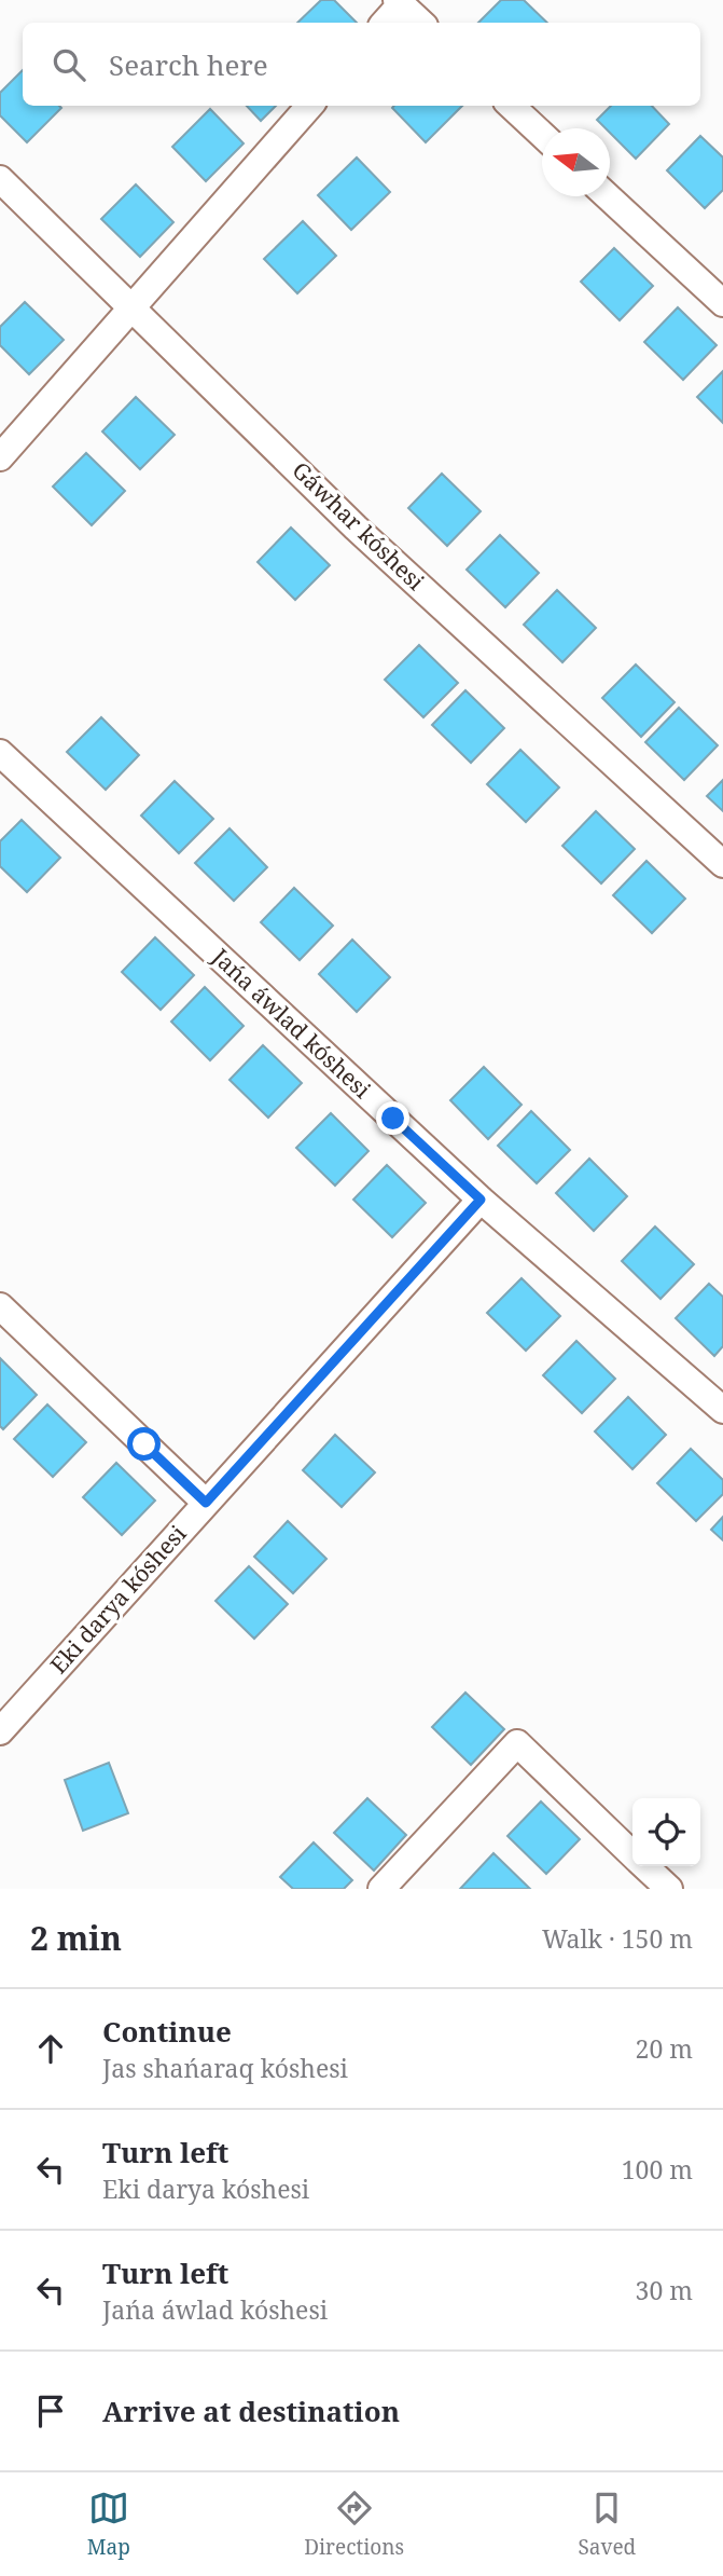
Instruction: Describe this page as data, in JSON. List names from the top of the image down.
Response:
{
  "streets": {
    "street": ["Gáwhar kóshesi", "Jańa áwlad kóshesi", "Eki darya kóshesi"]
  },
  "crossings": [
    ["Jańa áwlad kóshesi", "Eki darya kóshesi"]
  ],
  "north": "left",
  "page": {
    "search": "Search here",
    "heading": ["2 min", "Walk · 150 m"],
    "list": [
      ["Continue", "Jas shańaraq kóshesi", "20 m"],
      ["Turn left", "Eki darya kóshesi", "100 m"],
      ["Turn left", "Jańa áwlad kóshesi", "30 m"],
      "Arrive at destination"
    ],
    "nav": ["Map", "Directions", "Saved"]
  }
}
